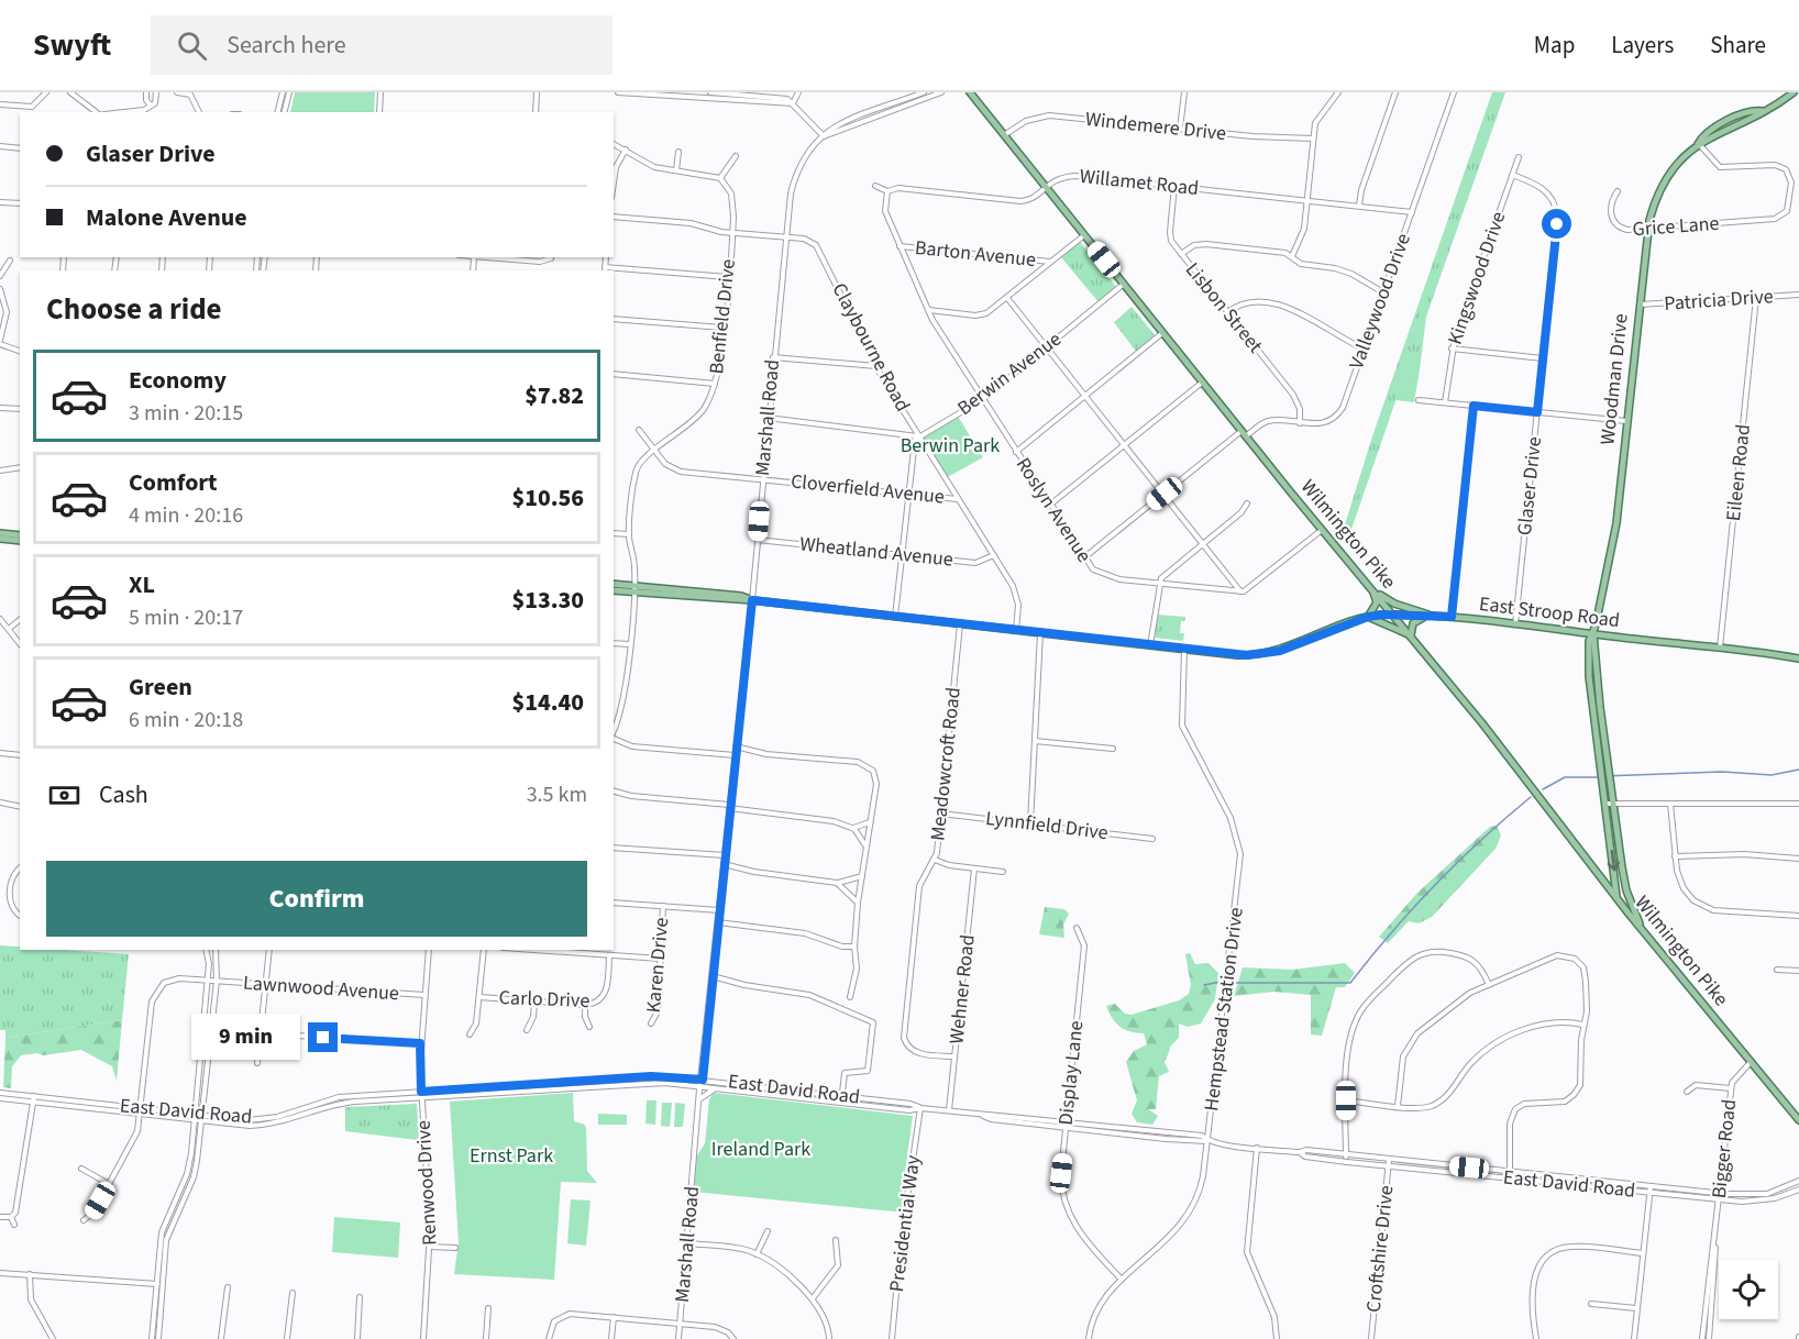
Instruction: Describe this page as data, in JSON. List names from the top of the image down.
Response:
{
  "streets": {
    "main road": ["Woodman Drive", "Wilmington Pike", "East Stroop Road"],
    "street": [
      "Windemere Drive",
      "Willamet Road",
      "Grice Lane",
      "Barton Avenue",
      "Kingswood Drive",
      "Patricia Drive",
      "Valleywood Drive",
      "Lisbon Street",
      "Benfield Drive",
      "Claybourne Road",
      "Berwin Avenue",
      "Marshall Road",
      "Eileen Road",
      "Glaser Drive",
      "Cloverfield Avenue",
      "Roslyn Avenue",
      "Wheatland Avenue",
      "Meadowcroft Road",
      "Lynnfield Drive",
      "Karen Drive",
      "Lawnwood Avenue",
      "Wehner Road",
      "Carlo Drive",
      "Hempstead Station Drive",
      "Display Lane",
      "East David Road",
      "Bigger Road",
      "Renwood Drive",
      "Presidential Way",
      "Croftshire Drive"
    ]
  },
  "crossings": [
    ["Windemere Drive", "Wilmington Pike"],
    ["Willamet Road", "Valleywood Drive"],
    ["Willamet Road", "Lisbon Street"],
    ["Willamet Road", "Roslyn Avenue"],
    ["Willamet Road", "Wilmington Pike"],
    ["Grice Lane", "Woodman Drive"],
    ["Barton Avenue", "Roslyn Avenue"],
    ["Kingswood Drive", "Glaser Drive"],
    ["Patricia Drive", "Woodman Drive"],
    ["Patricia Drive", "Eileen Road"],
    ["Valleywood Drive", "Lisbon Street"],
    ["Valleywood Drive", "Roslyn Avenue"],
    ["Valleywood Drive", "Wilmington Pike"],
    ["Benfield Drive", "Claybourne Road"],
    ["Benfield Drive", "Cloverfield Avenue"],
    ["Benfield Drive", "East Stroop Road"],
    ["Claybourne Road", "Berwin Avenue"],
    ["Claybourne Road", "Marshall Road"],
    ["Claybourne Road", "Cloverfield Avenue"],
    ["Claybourne Road", "Wheatland Avenue"],
    ["Claybourne Road", "East Stroop Road"],
    ["Berwin Avenue", "Roslyn Avenue"],
    ["Berwin Avenue", "Wilmington Pike"],
    ["Woodman Drive", "Wilmington Pike"],
    ["Woodman Drive", "East Stroop Road"],
    ["Marshall Road", "Cloverfield Avenue"],
    ["Marshall Road", "Wheatland Avenue"],
    ["Marshall Road", "East Stroop Road"],
    ["Marshall Road", "East David Road"],
    ["Eileen Road", "East Stroop Road"],
    ["Glaser Drive", "East Stroop Road"],
    ["Wilmington Pike", "East Stroop Road"],
    ["Wilmington Pike", "Bigger Road"],
    ["East Stroop Road", "Meadowcroft Road"],
    ["East Stroop Road", "Hempstead Station Drive"],
    ["Meadowcroft Road", "Lynnfield Drive"],
    ["Meadowcroft Road", "Wehner Road"],
    ["Lawnwood Avenue", "East David Road"],
    ["Lawnwood Avenue", "Renwood Drive"],
    ["Wehner Road", "East David Road"],
    ["Hempstead Station Drive", "Display Lane"],
    ["Hempstead Station Drive", "East David Road"],
    ["Display Lane", "East David Road"],
    ["East David Road", "Bigger Road"],
    ["East David Road", "Renwood Drive"],
    ["East David Road", "Presidential Way"],
    ["East David Road", "Croftshire Drive"]
  ],
  "parks": ["Berwin Park", "Ireland Park", "Ernst Park"],
  "page": {
    "header": "Swyft",
    "search": "Search here",
    "nav": ["Map", "Layers", "Share"],
    "banner": ["Glaser Drive", "Malone Avenue"],
    "heading": "Choose a ride",
    "list": [
      {
        "name": "Economy",
        "note": "3 min · 20:15",
        "value": "$7.82"
      },
      {
        "name": "Comfort",
        "note": "4 min · 20:16",
        "value": "$10.56"
      },
      {
        "name": "XL",
        "note": "5 min · 20:17",
        "value": "$13.30"
      },
      {
        "name": "Green",
        "note": "6 min · 20:18",
        "value": "$14.40"
      }
    ],
    "pay": ["Cash", "3.5 km"],
    "buttons": "Confirm",
    "bubble": "9 min"
  }
}
